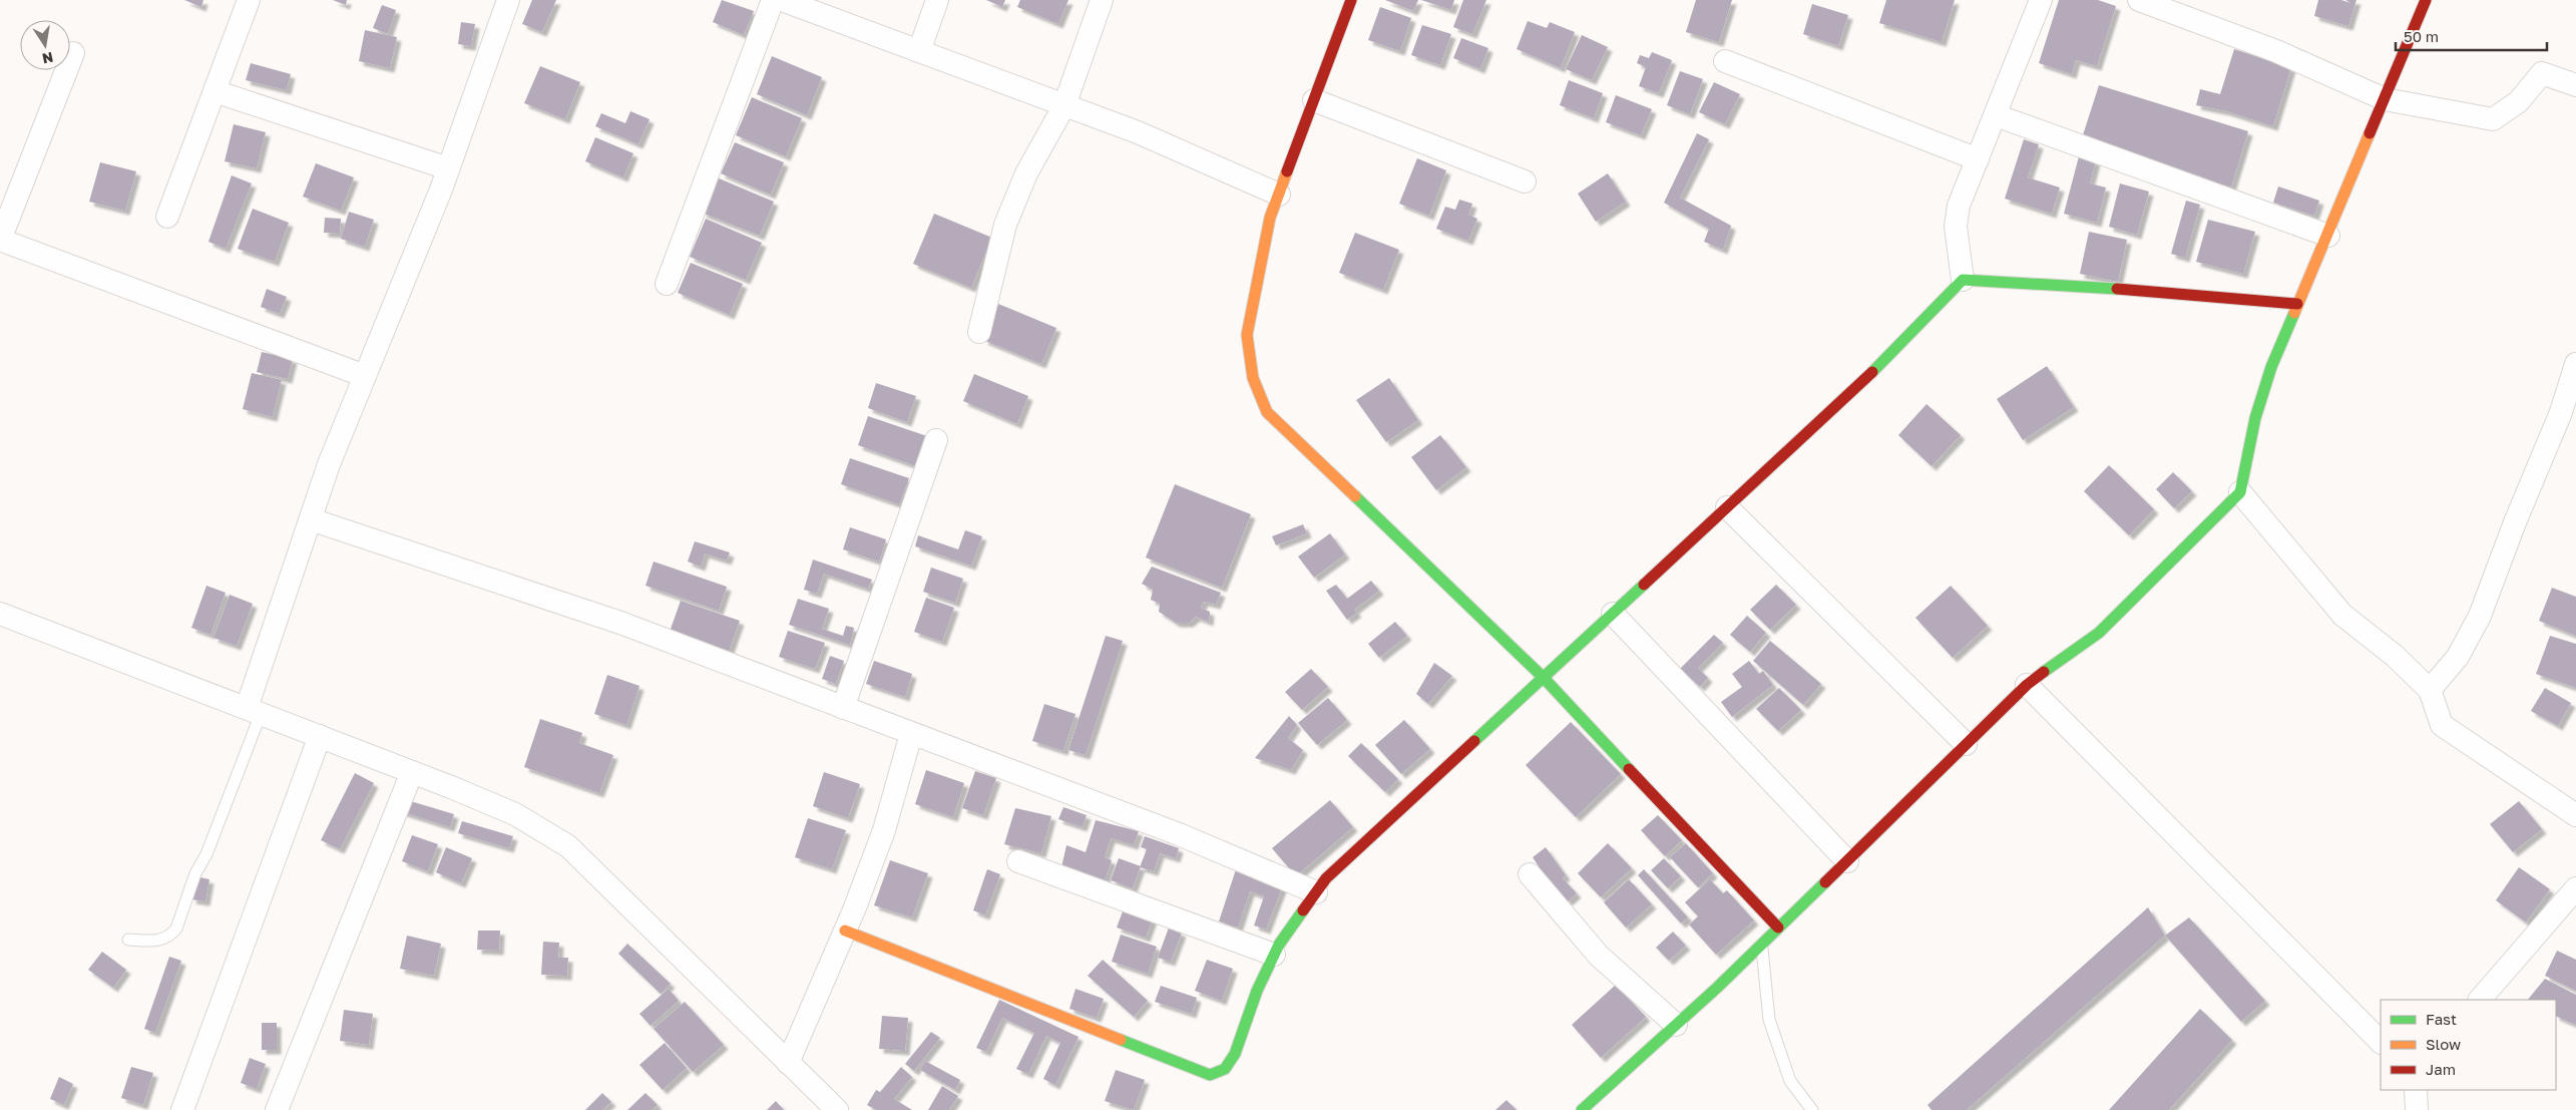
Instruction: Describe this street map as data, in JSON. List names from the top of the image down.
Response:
{
  "legend": ["Fast", "Slow", "Jam"],
  "scale_bar": "50 m",
  "north": "bottom"
}
